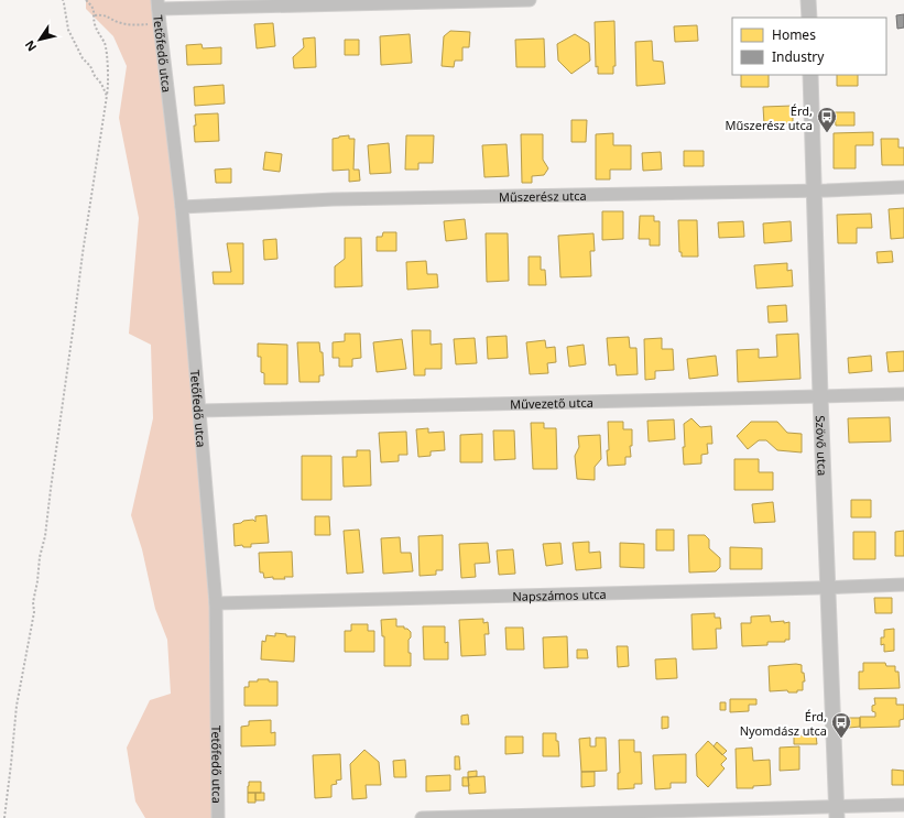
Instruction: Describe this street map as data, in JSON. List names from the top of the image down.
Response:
{
  "streets": {
    "street": [
      "Tetőfedő utca",
      "Műszerész utca",
      "Művezető utca",
      "Szövő utca",
      "Napszámos utca"
    ]
  },
  "crossings": [
    ["Tetőfedő utca", "Műszerész utca"],
    ["Tetőfedő utca", "Művezető utca"],
    ["Tetőfedő utca", "Napszámos utca"],
    ["Műszerész utca", "Szövő utca"],
    ["Művezető utca", "Szövő utca"],
    ["Szövő utca", "Napszámos utca"]
  ],
  "places": {
    "bus stop": ["Érd, Műszerész utca", "Érd, Nyomdász utca"]
  },
  "legend": ["Homes", "Industry"],
  "north": "bottom left"
}
